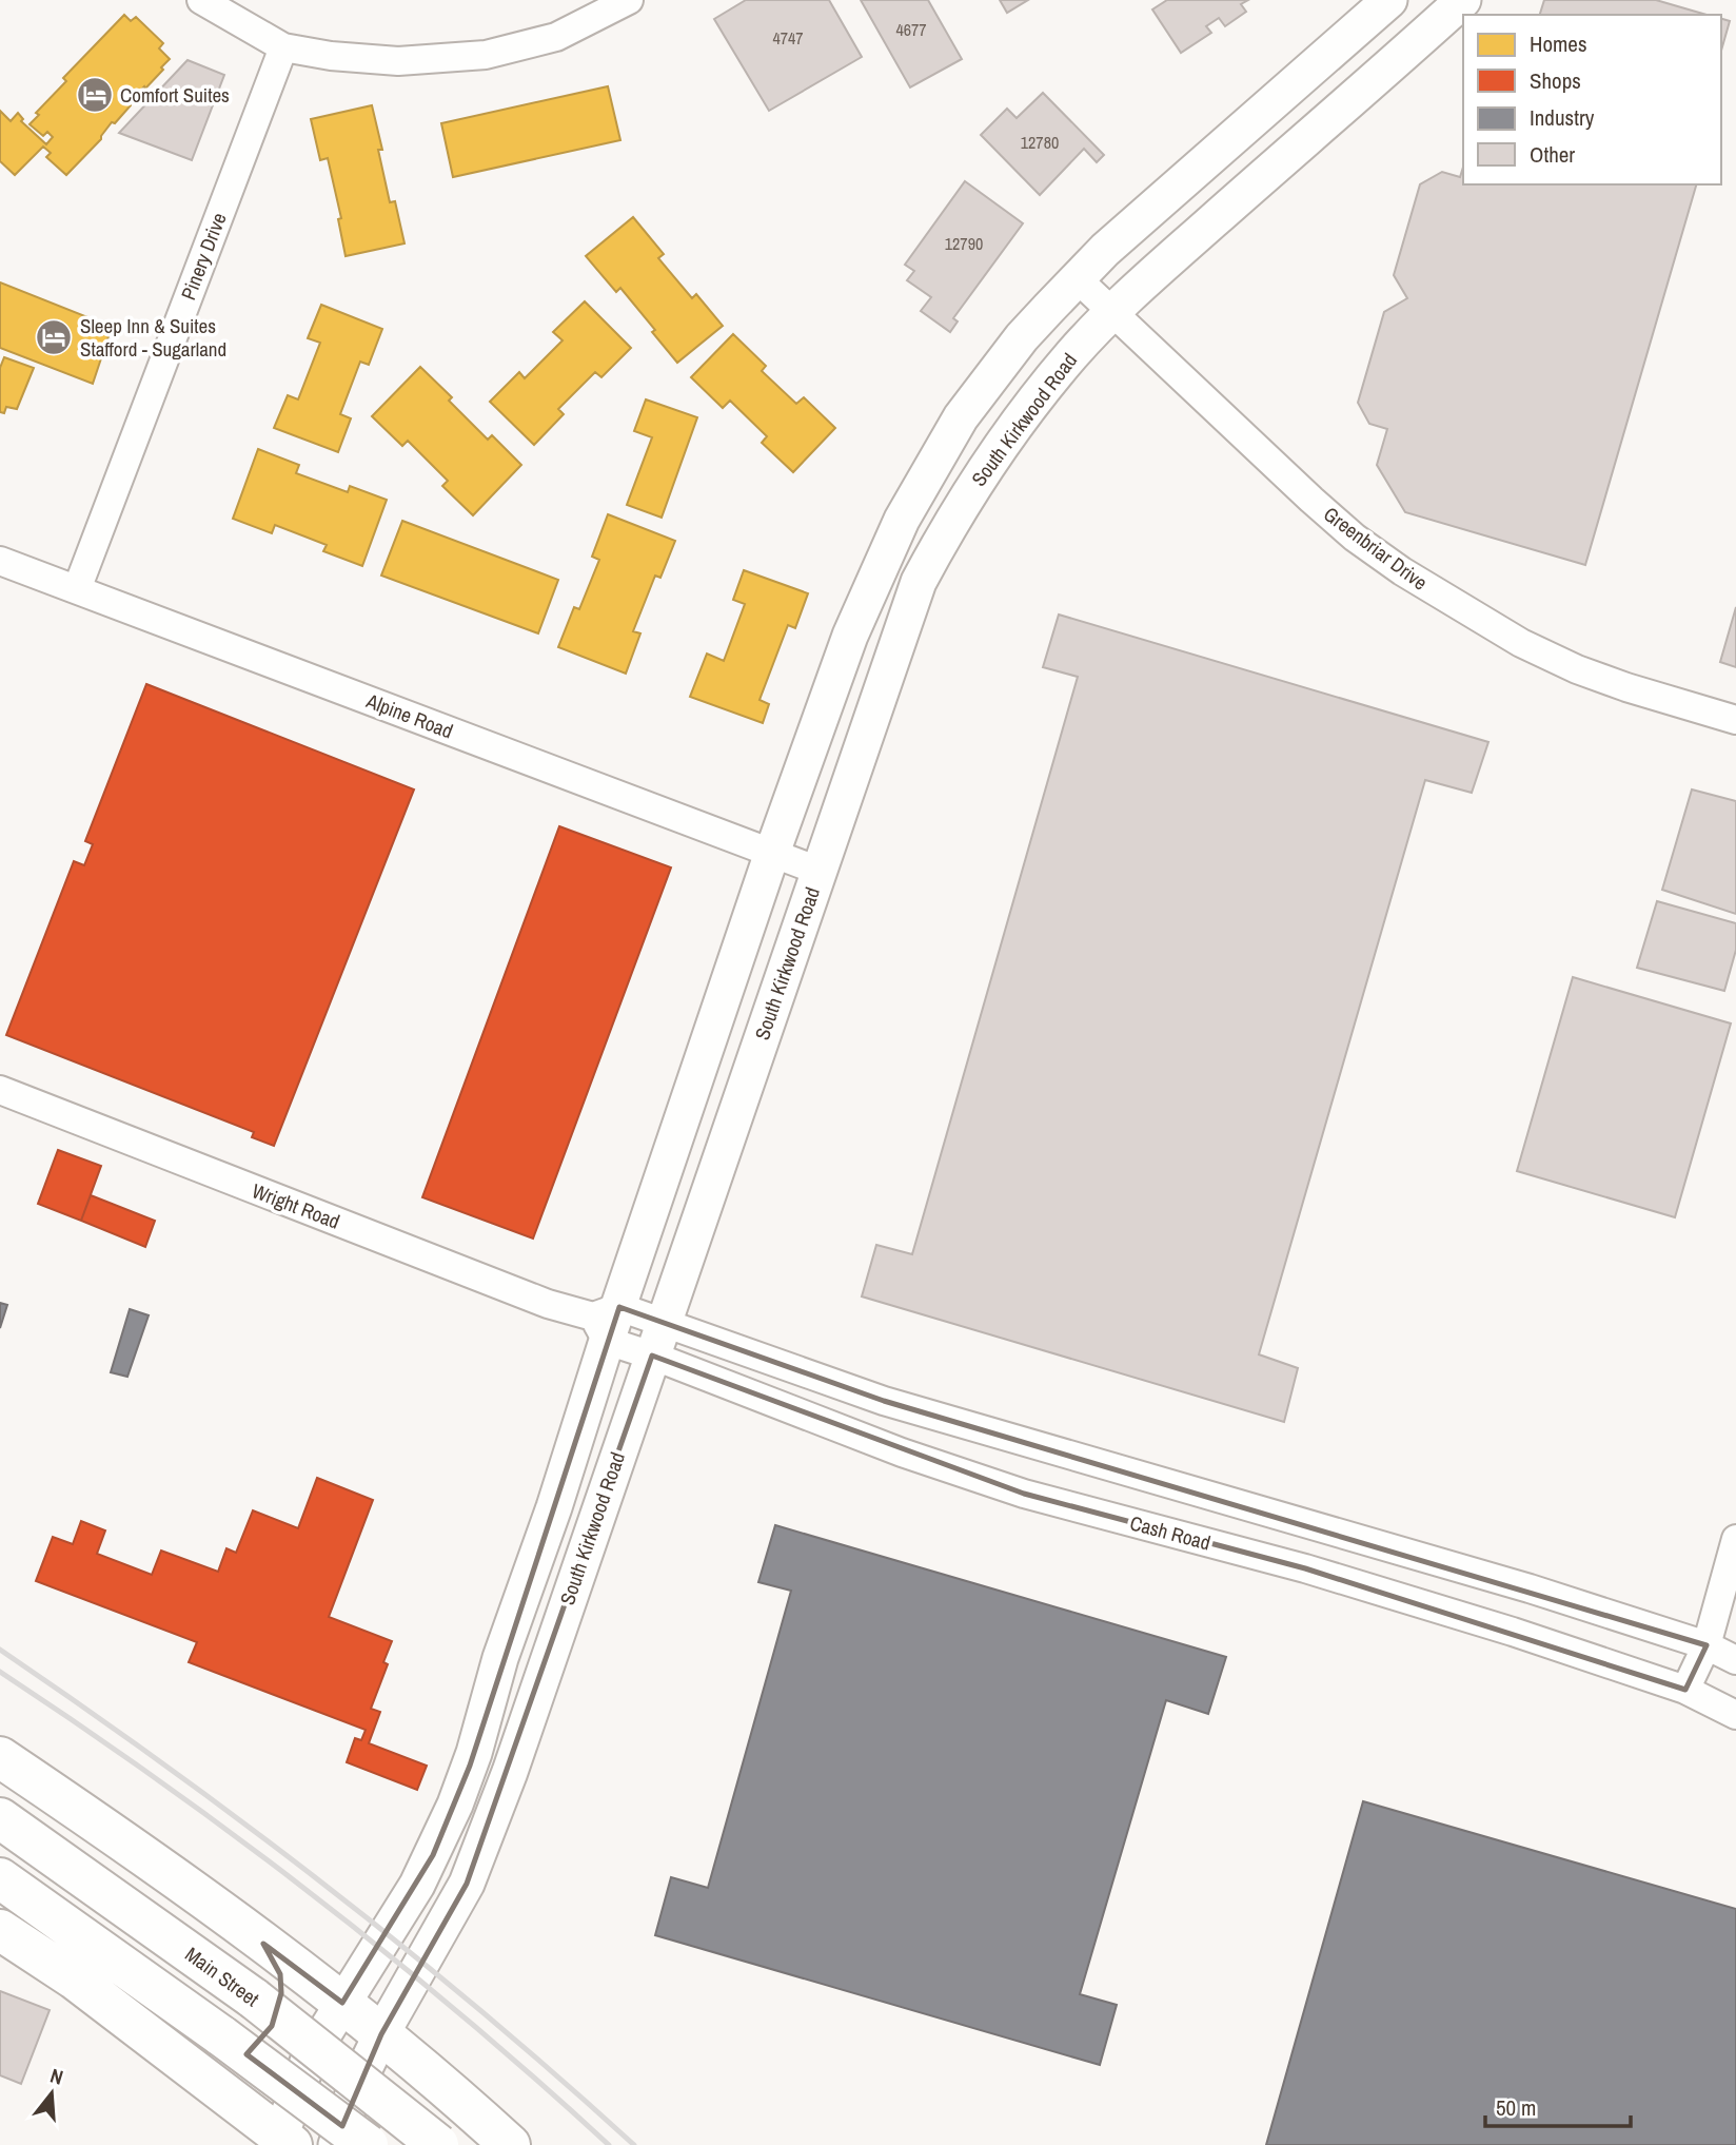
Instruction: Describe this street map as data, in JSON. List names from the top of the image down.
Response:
{
  "streets": {
    "highway": ["Main Street"],
    "main road": ["South Kirkwood Road"],
    "street": [
      "Pinery Drive",
      "Greenbriar Drive",
      "Alpine Road",
      "Wright Road",
      "Cash Road"
    ]
  },
  "crossings": [
    ["Pinery Drive", "Alpine Road"],
    ["South Kirkwood Road", "Greenbriar Drive"],
    ["South Kirkwood Road", "Alpine Road"],
    ["South Kirkwood Road", "Wright Road"],
    ["South Kirkwood Road", "Cash Road"],
    ["Wright Road", "Cash Road"]
  ],
  "places": {
    "hotel": ["Comfort Suites", "Sleep Inn & Suites Stafford - Sugarland"]
  },
  "house_numbers": [
    "4677",
    "4747",
    "12780",
    "12790"
  ],
  "legend": [
    "Homes",
    "Shops",
    "Industry",
    "Other"
  ],
  "scale_bar": "50 m",
  "north": "top"
}
